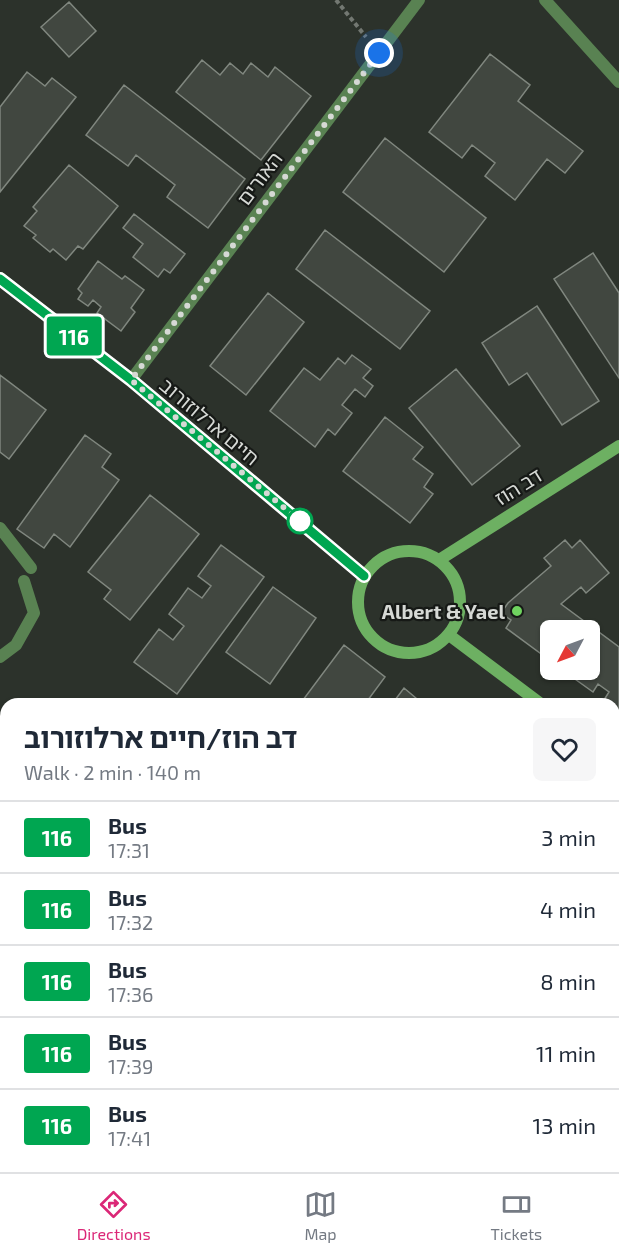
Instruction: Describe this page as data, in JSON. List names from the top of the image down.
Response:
{
  "streets": {
    "street": ["האורים", "חיים ארלוזורוב", "דב הוז"]
  },
  "crossings": [
    ["האורים", "חיים ארלוזורוב"],
    ["חיים ארלוזורוב", "דב הוז"]
  ],
  "places": ["Albert & Yael"],
  "lines": ["bus line 116"],
  "north": "bottom left",
  "page": {
    "on_map": "116",
    "heading": ["דב הוז/חיים ארלוזורוב", "Walk · 2 min · 140 m"],
    "list": [
      {
        "mark": "116",
        "name": "Bus",
        "note": "17:31",
        "value": "3 min"
      },
      {
        "mark": "116",
        "name": "Bus",
        "note": "17:32",
        "value": "4 min"
      },
      {
        "mark": "116",
        "name": "Bus",
        "note": "17:36",
        "value": "8 min"
      },
      {
        "mark": "116",
        "name": "Bus",
        "note": "17:39",
        "value": "11 min"
      },
      {
        "mark": "116",
        "name": "Bus",
        "note": "17:41",
        "value": "13 min"
      }
    ],
    "tabs": ["Directions", "Map", "Tickets"]
  }
}
